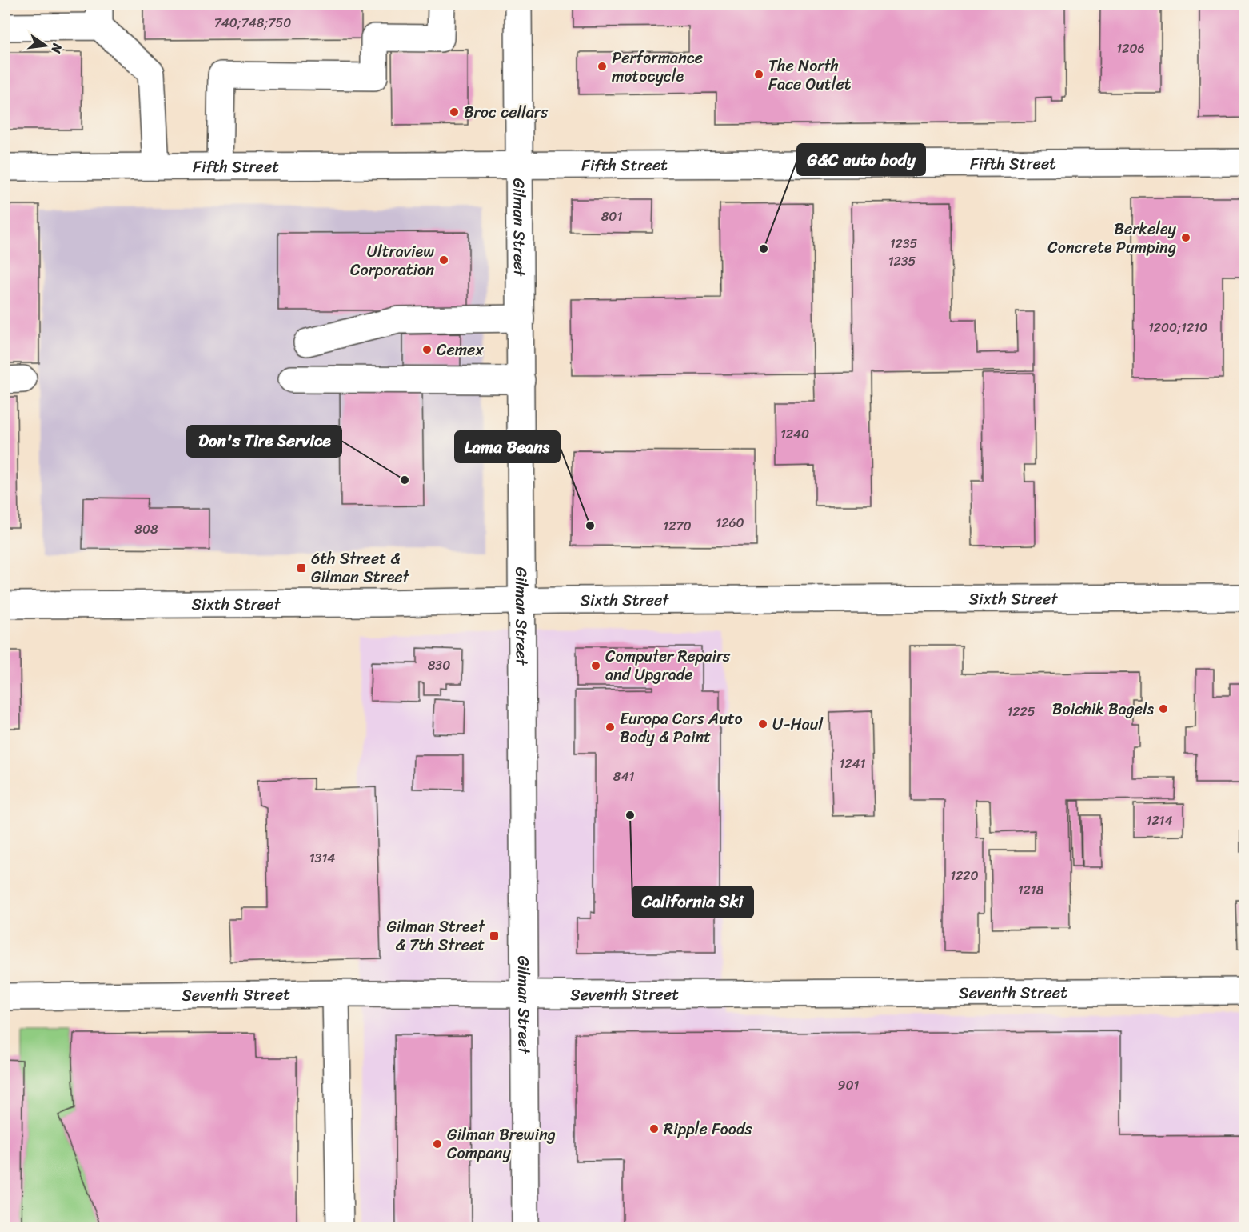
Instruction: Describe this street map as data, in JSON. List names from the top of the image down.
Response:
{
  "streets": {
    "street": [
      "Fifth Street",
      "Gilman Street",
      "Sixth Street",
      "Seventh Street"
    ]
  },
  "crossings": [
    ["Fifth Street", "Gilman Street"],
    ["Gilman Street", "Sixth Street"],
    ["Gilman Street", "Seventh Street"]
  ],
  "places": {
    "other": [
      "Performance motocycle",
      "The North Face Outlet",
      "Broc cellars",
      "Berkeley Concrete Pumping",
      "G&C auto body",
      "Ultraview Corporation",
      "Cemex",
      "Don's Tire Service",
      "Lama Beans",
      "Computer Repairs and Upgrade",
      "Boichik Bagels",
      "U-Haul",
      "Europa Cars Auto Body & Paint",
      "California Ski",
      "Ripple Foods",
      "Gilman Brewing Company"
    ],
    "transit": ["6th Street & Gilman Street", "Gilman Street & 7th Street"]
  },
  "house_numbers": [
    "740;748;750",
    "1206",
    "801",
    "1235",
    "1235",
    "1200;1210",
    "1240",
    "1260",
    "1270",
    "808",
    "830",
    "1225",
    "1241",
    "841",
    "1214",
    "1314",
    "1220",
    "1218",
    "901"
  ],
  "north": "right"
}
